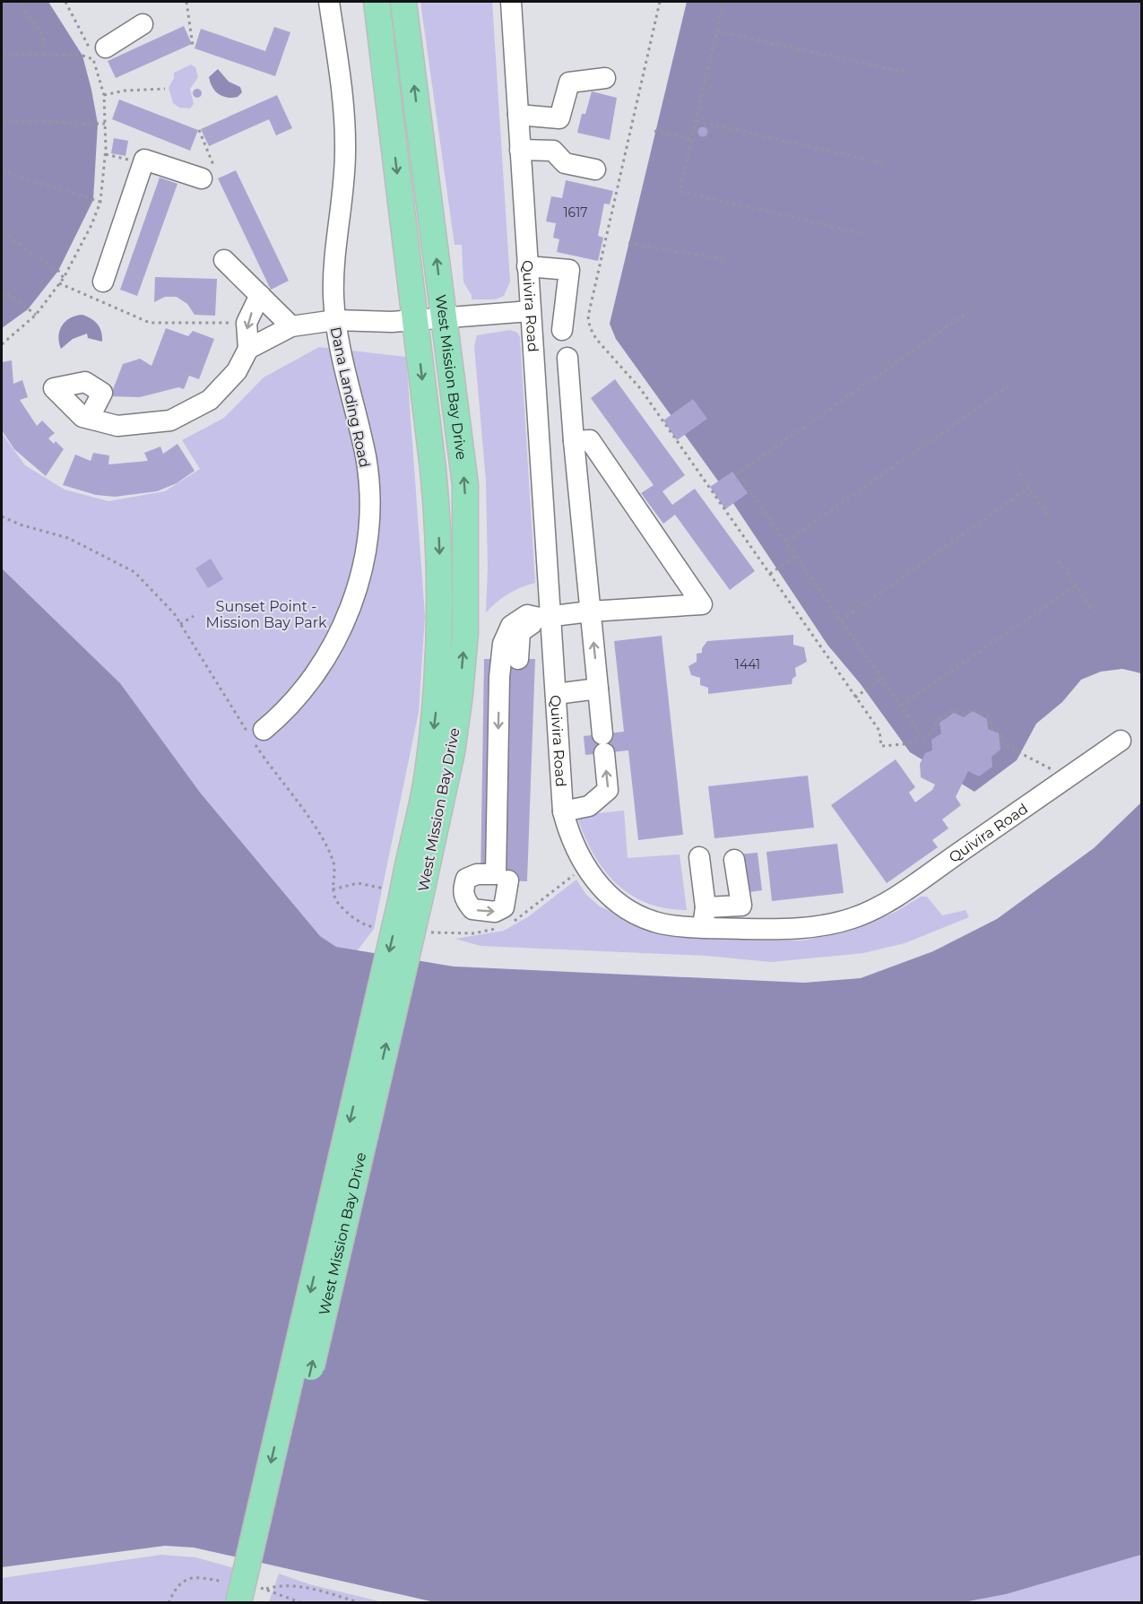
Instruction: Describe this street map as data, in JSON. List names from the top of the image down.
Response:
{
  "streets": {
    "main road": ["West Mission Bay Drive"],
    "street": ["Quivira Road", "Dana Landing Road"]
  },
  "parks": ["Sunset Point - Mission Bay Park"],
  "house_numbers": ["1617", "1441"]
}
